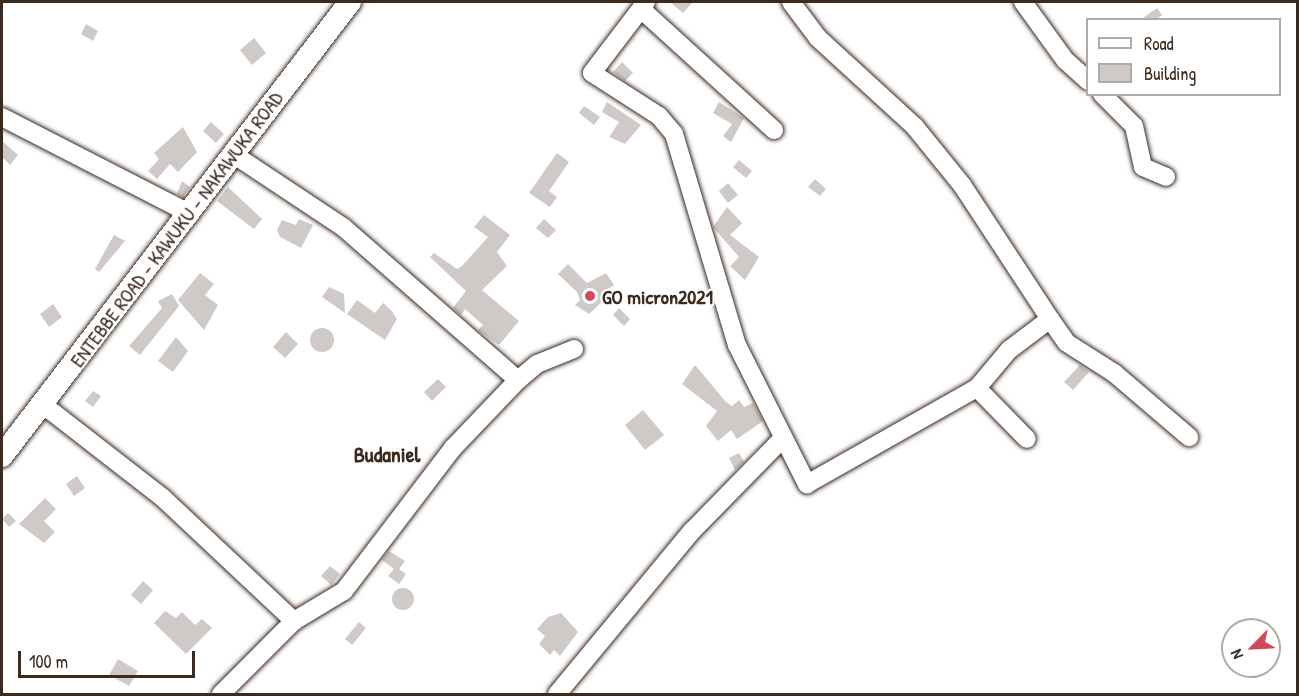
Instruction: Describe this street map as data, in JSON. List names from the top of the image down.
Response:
{
  "streets": {
    "main road": ["ENTEBBE ROAD - KAWUKU - NAKAWUKA ROAD"]
  },
  "districts": ["Budaniel"],
  "places": ["GO micron2021"],
  "legend": ["Road", "Building"],
  "scale_bar": "100 m",
  "north": "bottom left"
}
